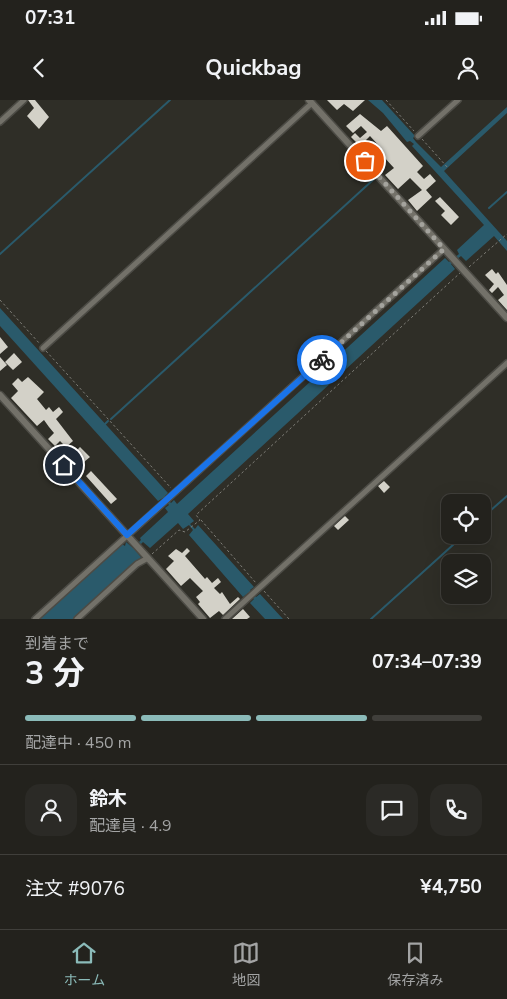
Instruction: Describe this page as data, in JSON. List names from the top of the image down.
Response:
{
  "page": {
    "status": "07:31",
    "header": "Quickbag",
    "heading": ["3 分", "到着まで", "07:34–07:39"],
    "panel": [
      "鈴木",
      "配達員 · 4.9",
      "注文 #9076",
      "¥4,750"
    ],
    "bar": "配達中 · 450 m",
    "tabs": ["ホーム", "地図", "保存済み"]
  }
}
